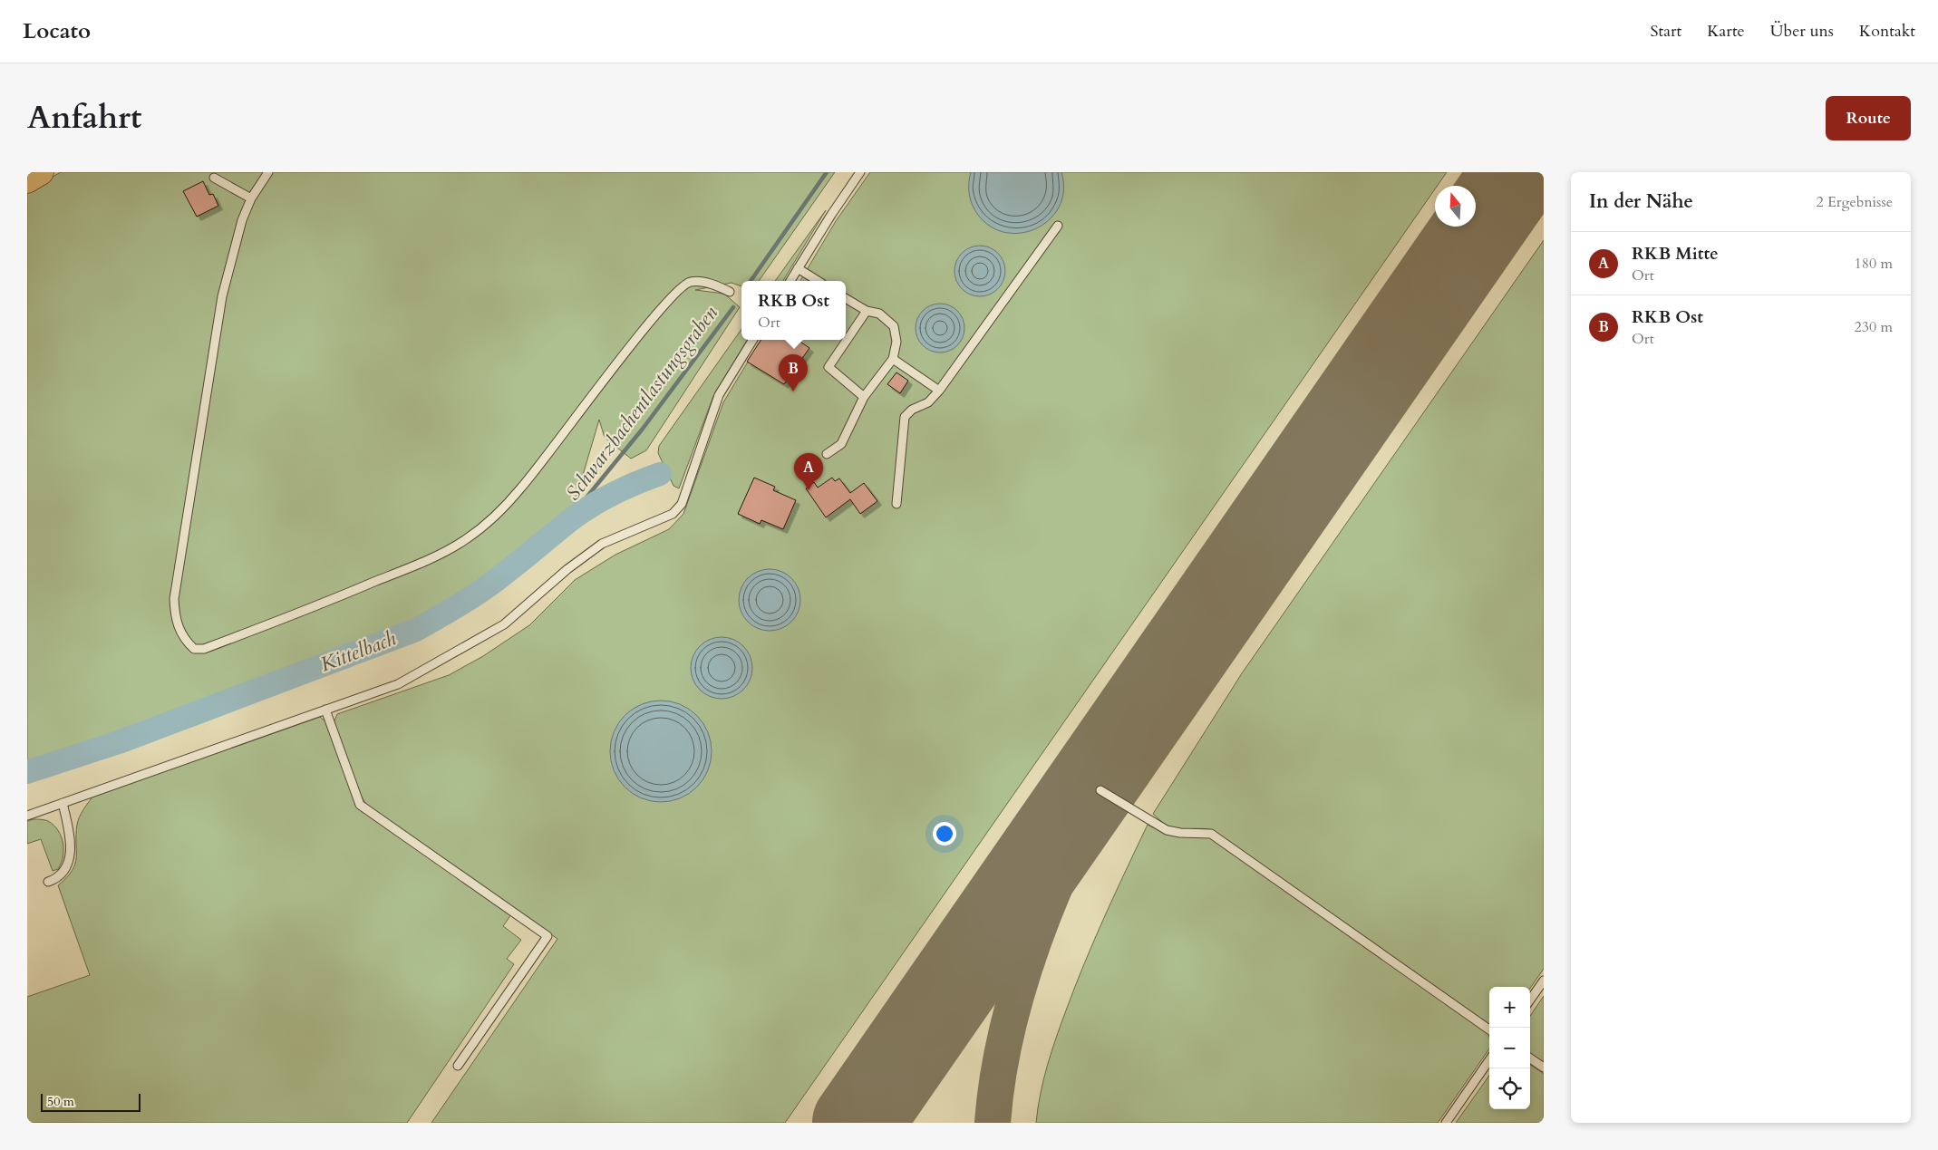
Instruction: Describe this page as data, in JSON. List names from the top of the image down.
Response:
{
  "water": ["Schwarzbachentlastungsgraben", "Kittelbach"],
  "scale_bar": "50 m",
  "north": "top",
  "page": {
    "header": "Locato",
    "nav": [
      "Start",
      "Karte",
      "Über uns",
      "Kontakt"
    ],
    "title": "Anfahrt",
    "buttons": "Route",
    "heading": ["In der Nähe", "2 Ergebnisse"],
    "list": [
      {
        "mark": "A",
        "name": "RKB Mitte",
        "note": "Ort",
        "value": "180 m"
      },
      {
        "mark": "B",
        "name": "RKB Ost",
        "note": "Ort",
        "value": "230 m"
      }
    ],
    "popup": ["RKB Ost", "Ort"],
    "pins": ["B", "A"],
    "map_buttons": ["+", "−"],
    "scale": "50 m"
  }
}
